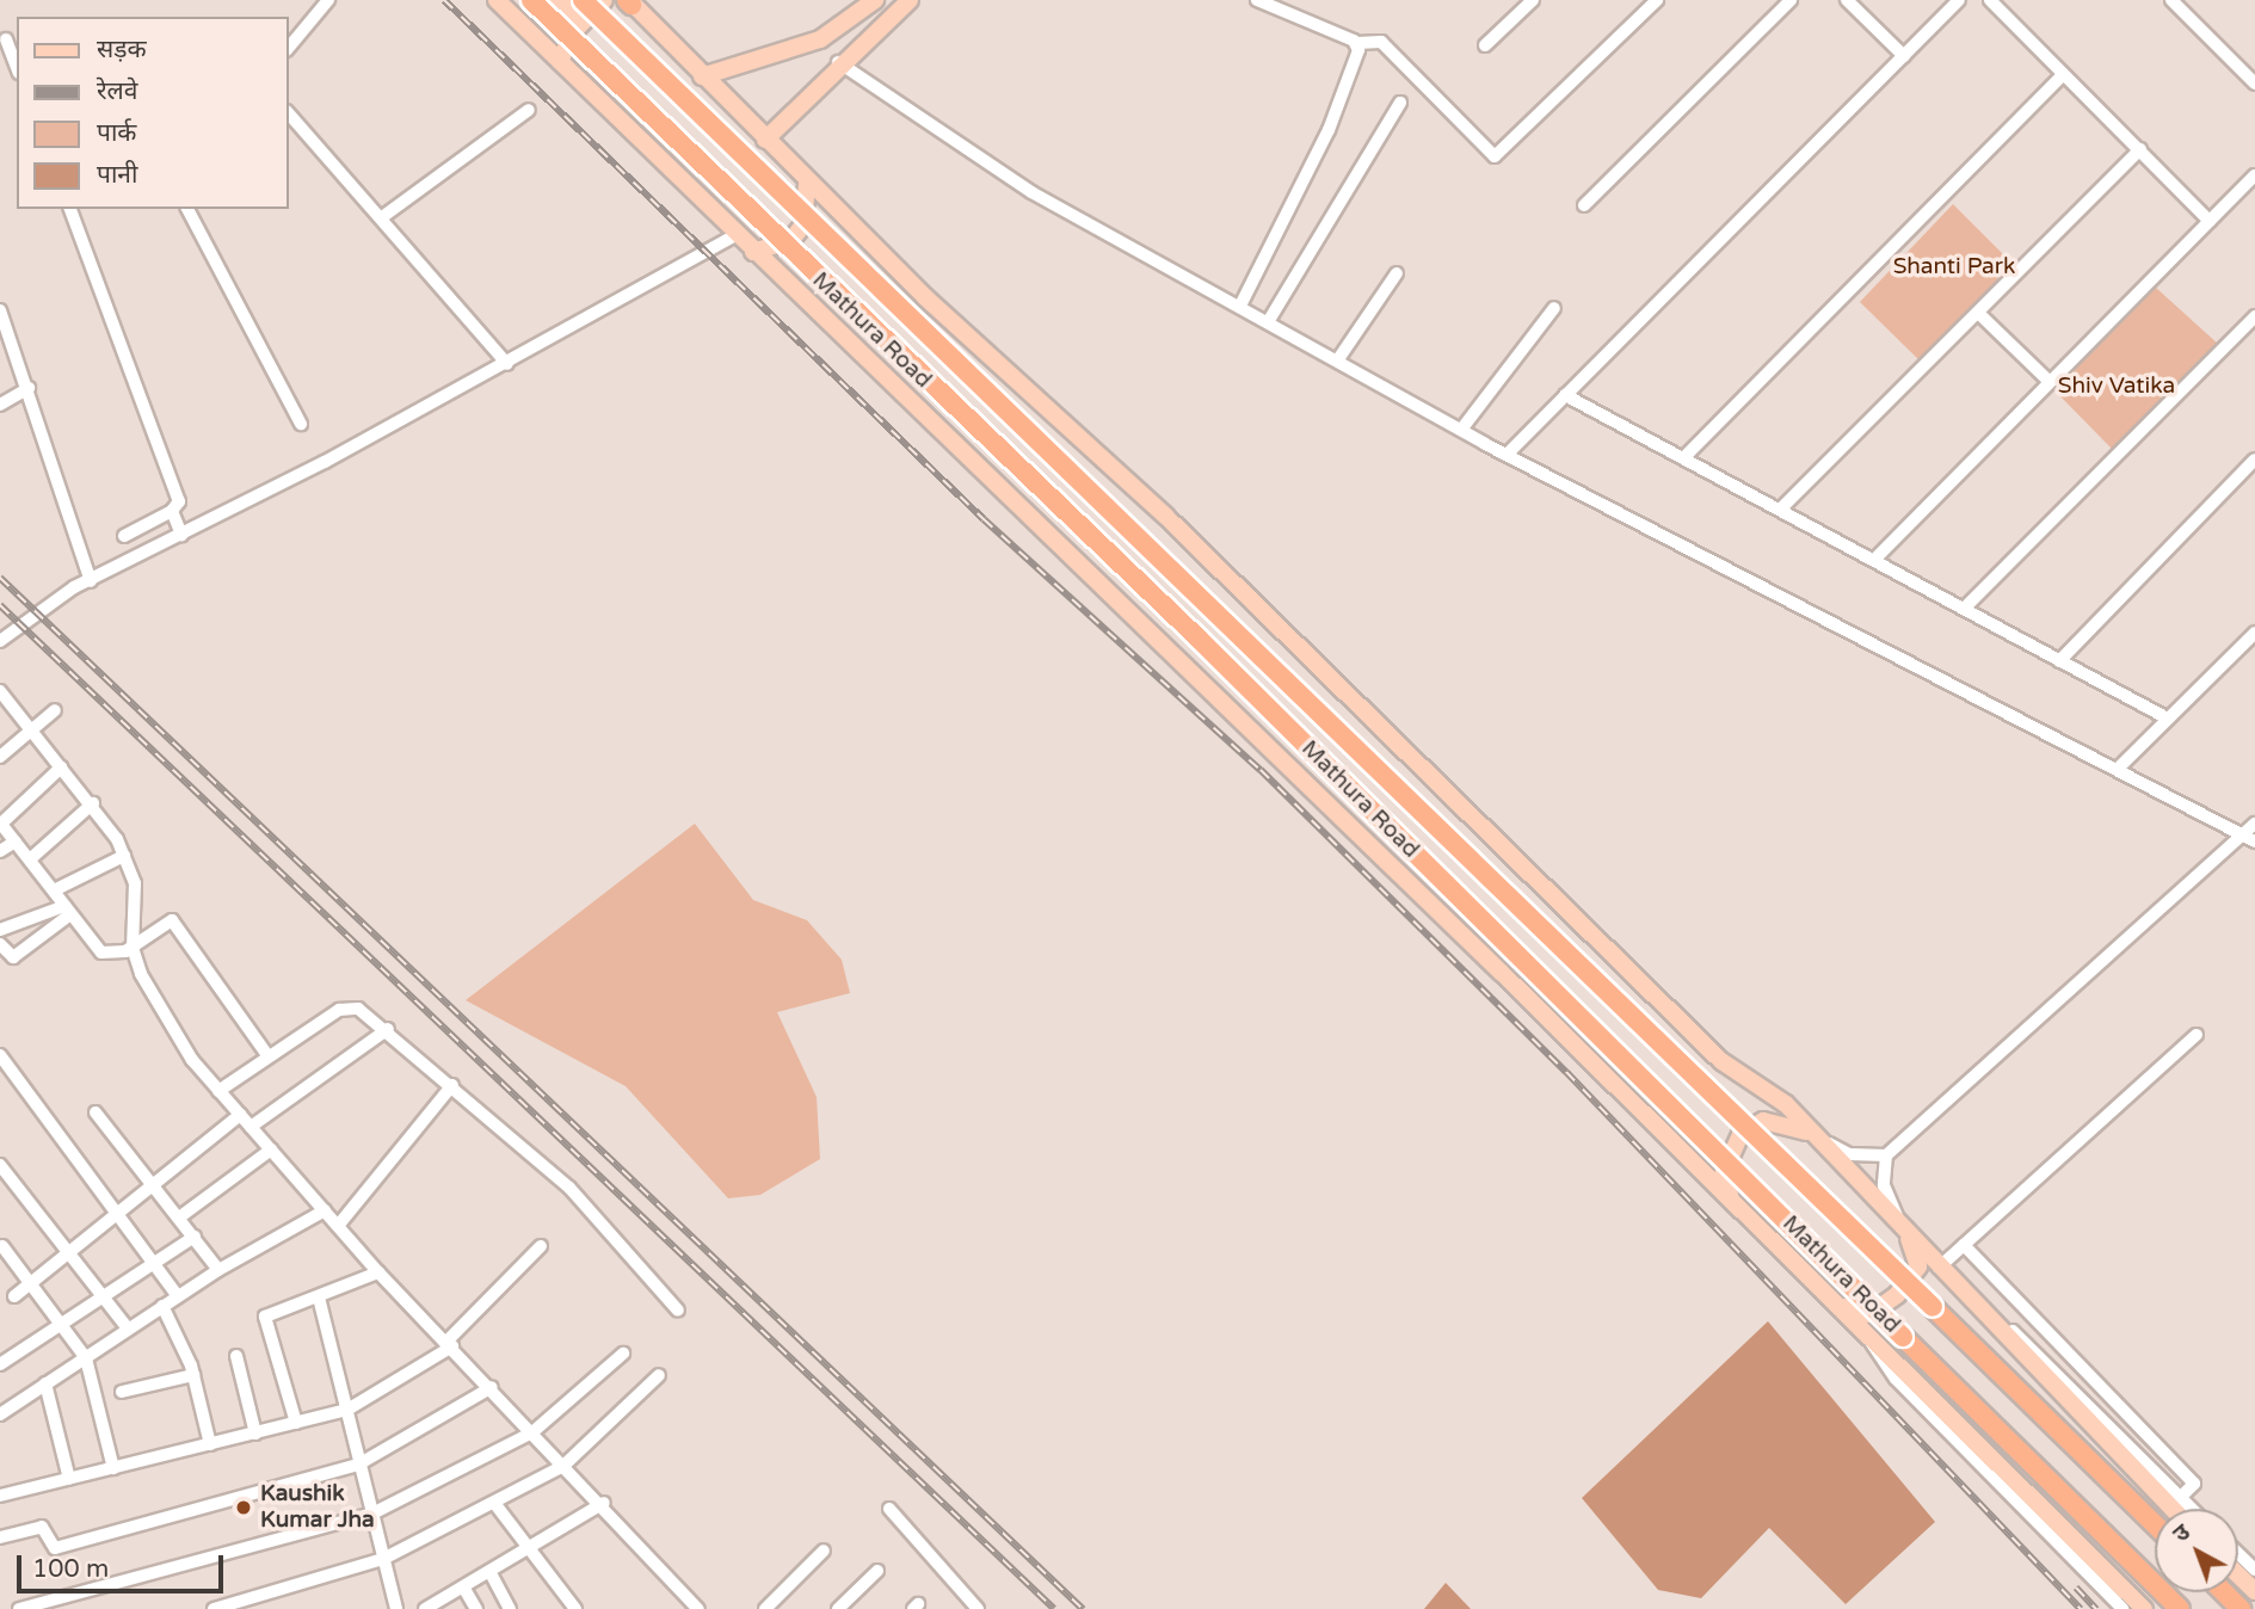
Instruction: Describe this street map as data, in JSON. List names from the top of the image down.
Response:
{
  "streets": {
    "highway": ["Mathura Road"]
  },
  "parks": ["Shanti Park", "Shiv Vatika"],
  "places": ["Kaushik Kumar Jha"],
  "legend": [
    "सड़क",
    "रेलवे",
    "पार्क",
    "पानी"
  ],
  "scale_bar": "100 m",
  "north": "top left"
}
